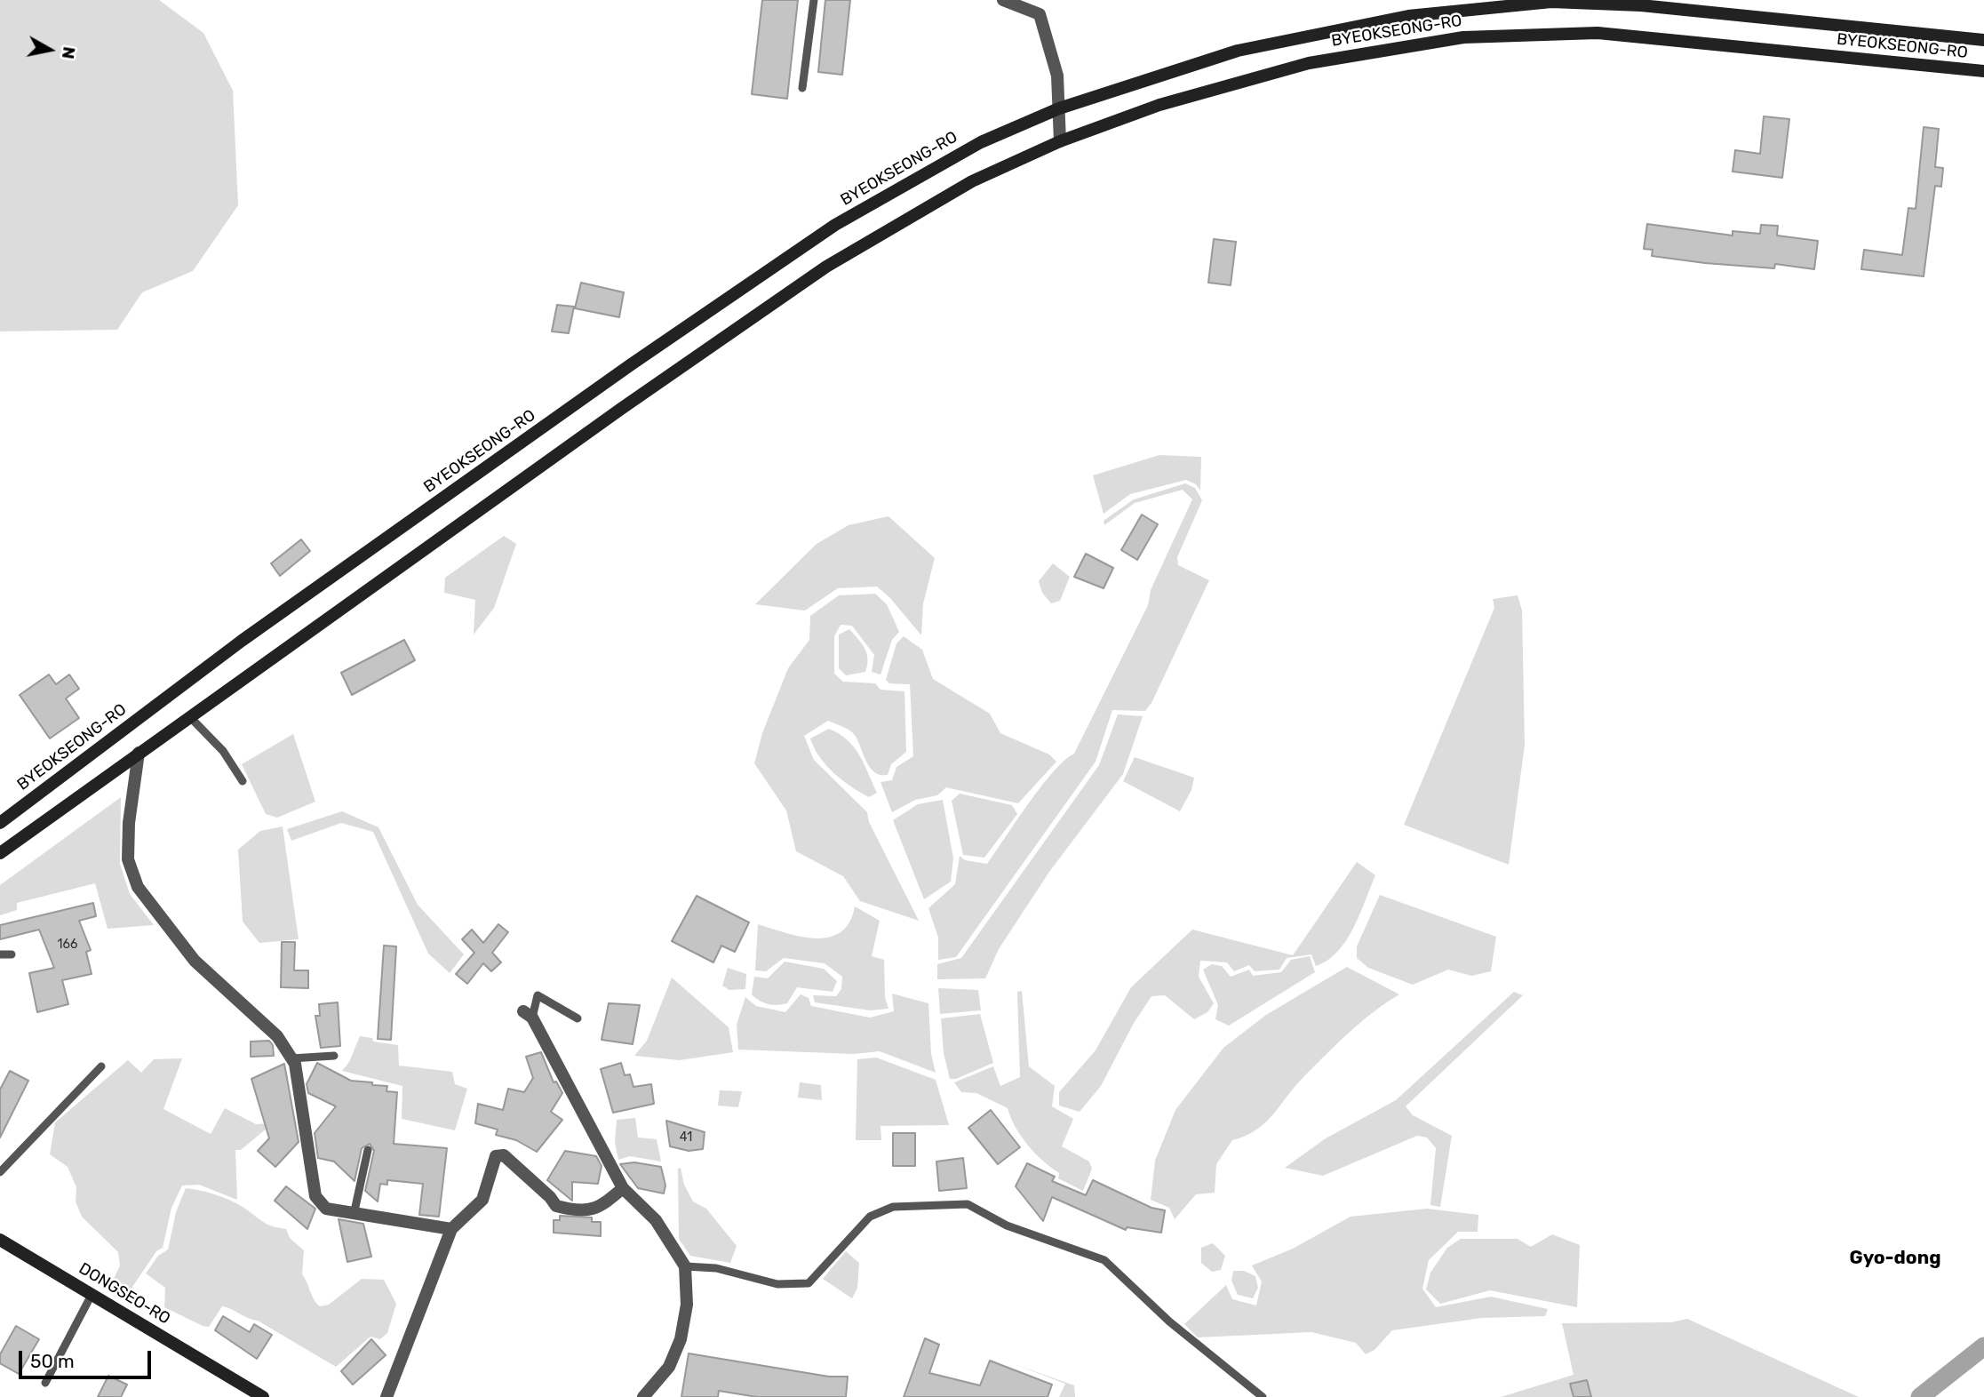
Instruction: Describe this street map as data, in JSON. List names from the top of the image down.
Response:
{
  "streets": {
    "main road": ["BYEOKSEONG-RO", "DONGSEO-RO"]
  },
  "districts": ["Gyo-dong"],
  "house_numbers": ["166", "41"],
  "scale_bar": "50 m",
  "north": "right"
}
